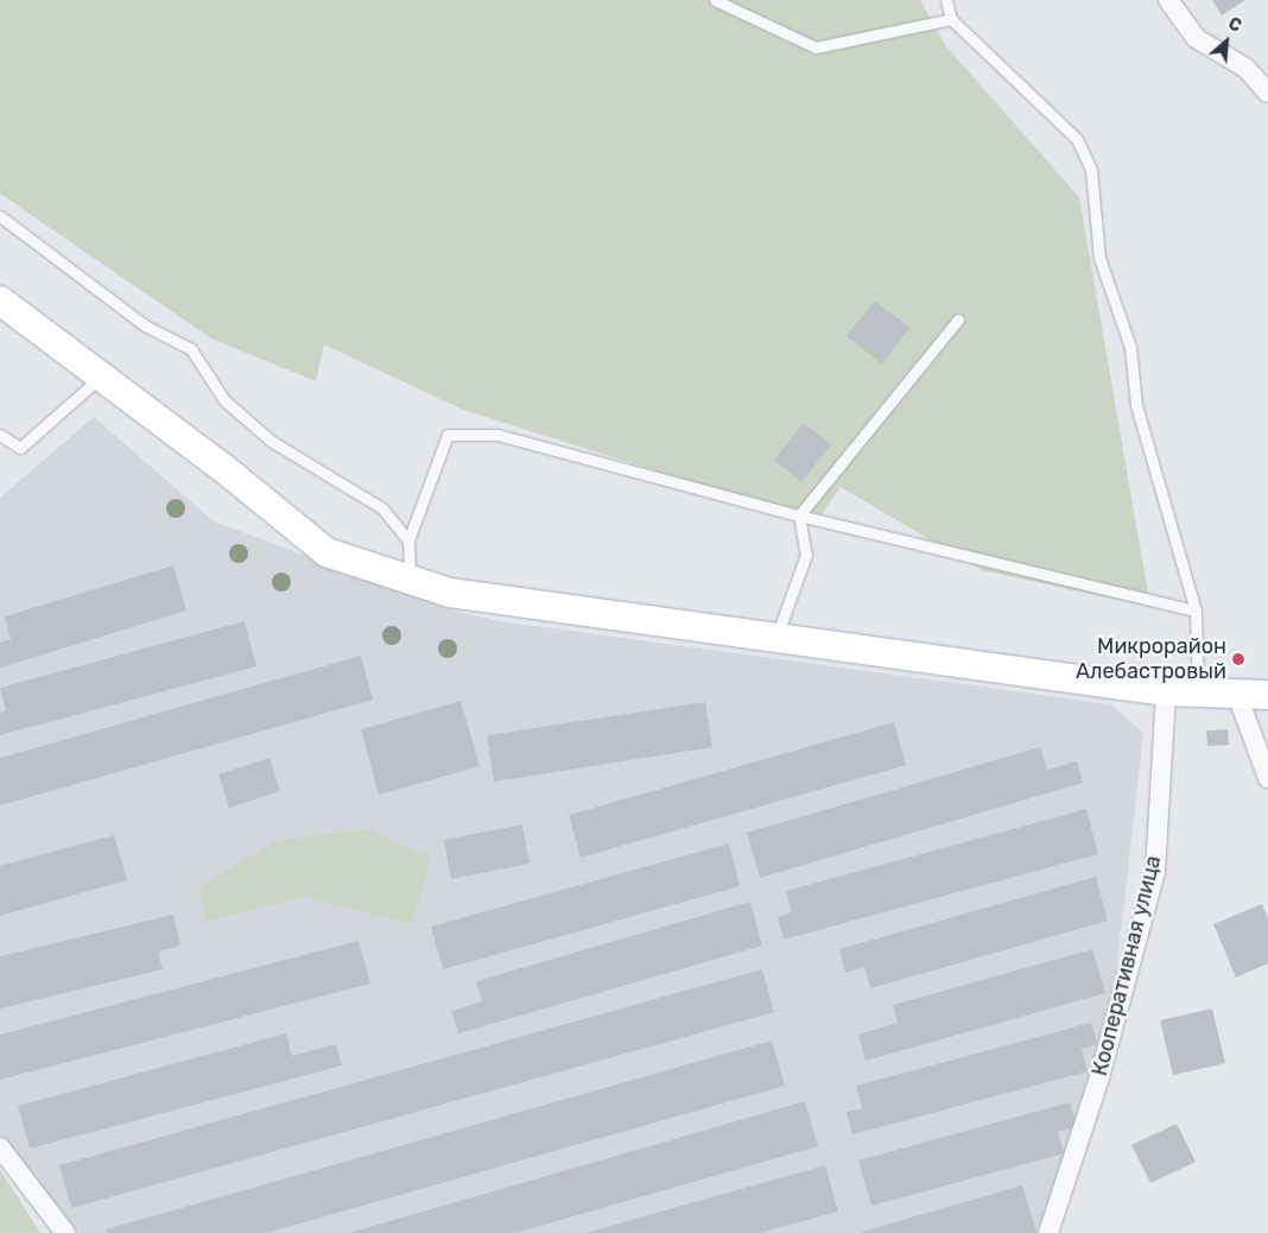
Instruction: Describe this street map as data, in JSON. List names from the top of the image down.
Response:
{
  "streets": {
    "street": ["Кооперативная улица"]
  },
  "places": ["Микрорайон Алебастровый"],
  "north": "top right"
}
